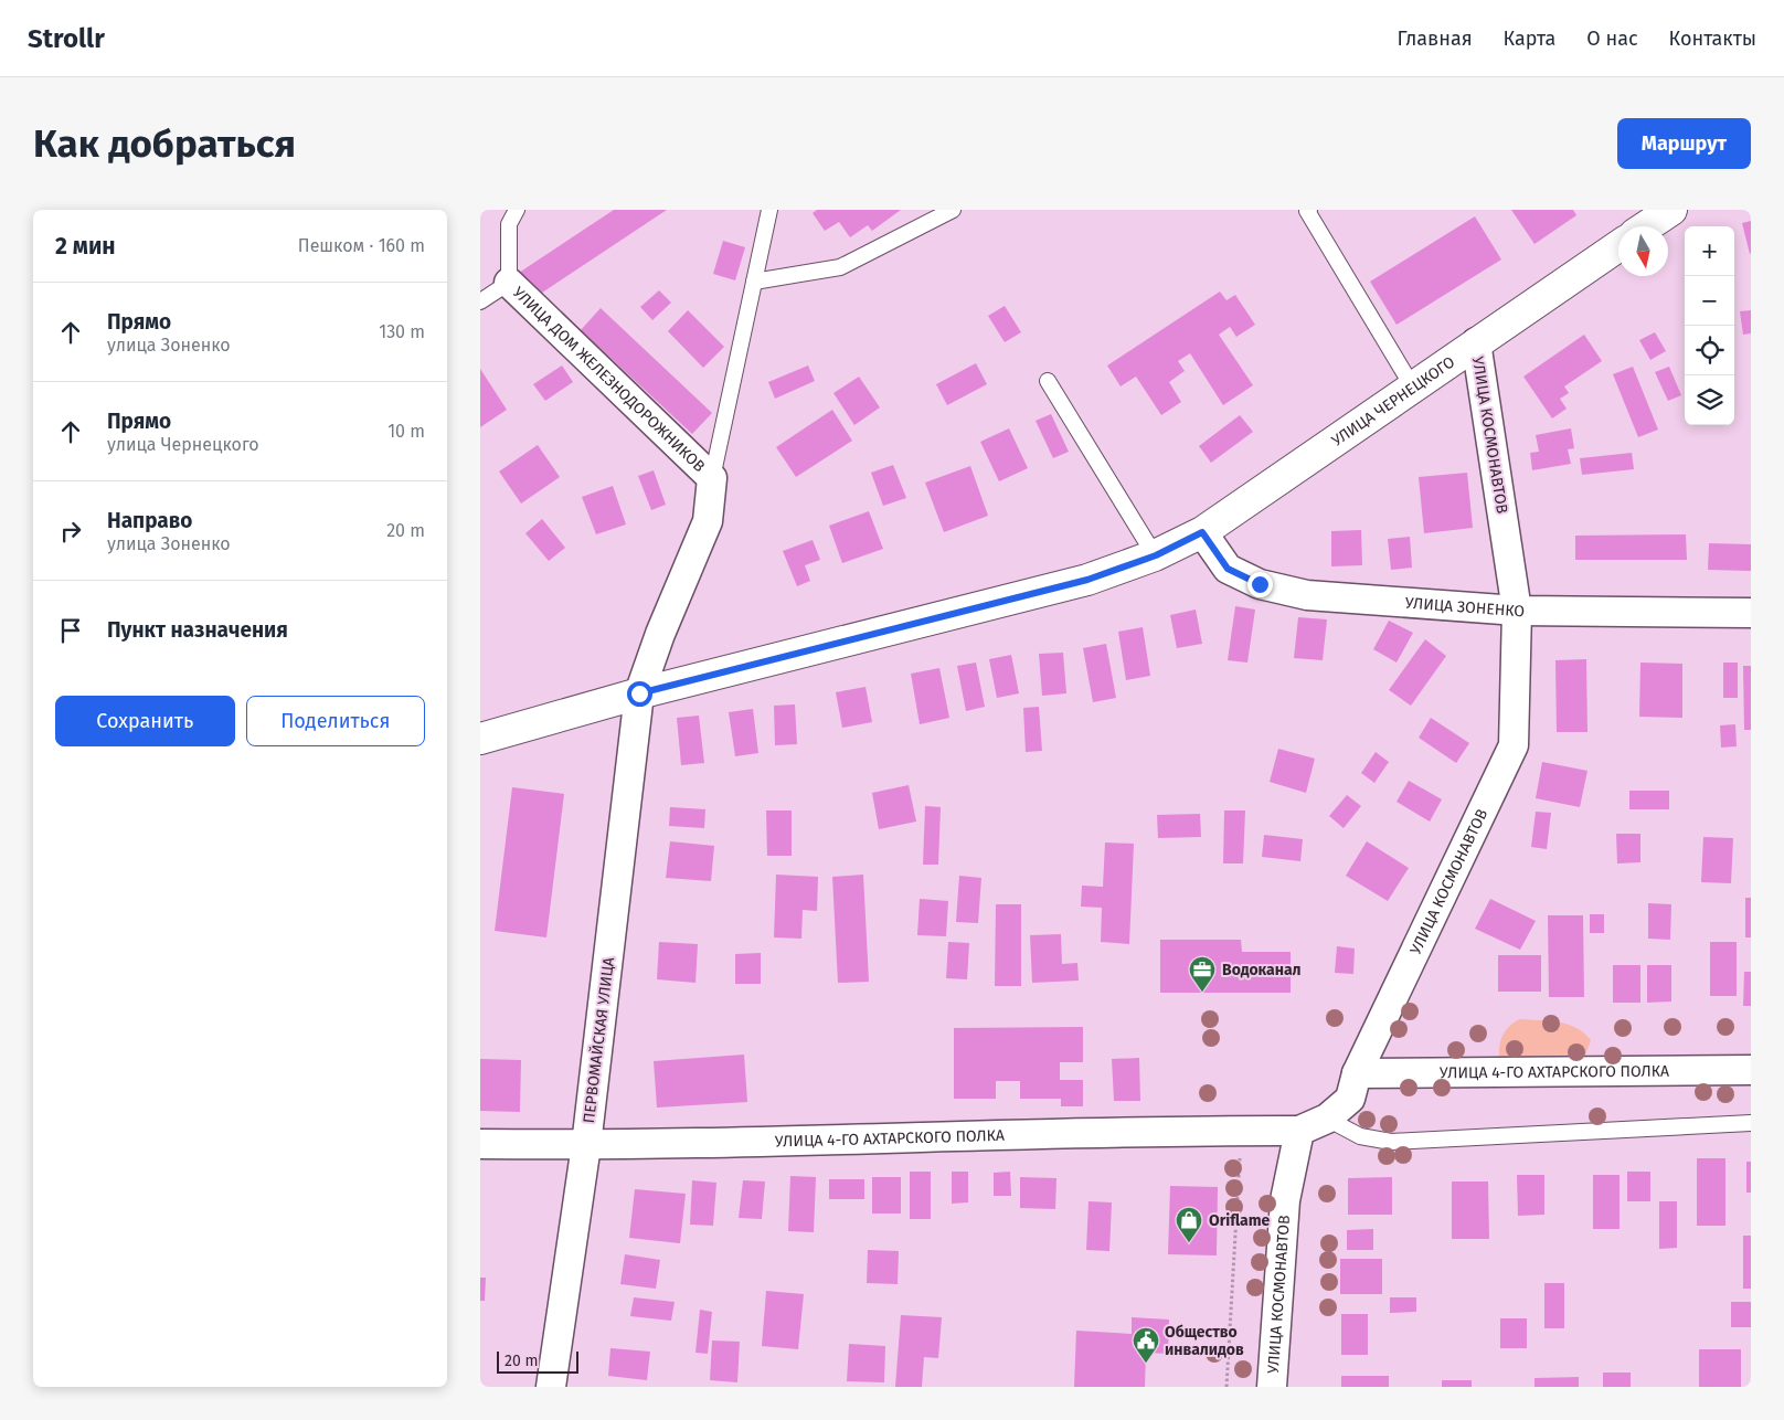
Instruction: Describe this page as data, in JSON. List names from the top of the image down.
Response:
{
  "streets": {
    "street": [
      "УЛИЦА ДОМ ЖЕЛЕЗНОДОРОЖНИКОВ",
      "УЛИЦА ЧЕРНЕЦКОГО",
      "УЛИЦА КОСМОНАВТОВ",
      "УЛИЦА ЗОНЕНКО",
      "ПЕРВОМАЙСКАЯ УЛИЦА",
      "УЛИЦА 4-ГО АХТАРСКОГО ПОЛКА"
    ]
  },
  "crossings": [
    ["УЛИЦА ДОМ ЖЕЛЕЗНОДОРОЖНИКОВ", "ПЕРВОМАЙСКАЯ УЛИЦА"],
    ["УЛИЦА ЧЕРНЕЦКОГО", "УЛИЦА КОСМОНАВТОВ"],
    ["УЛИЦА ЧЕРНЕЦКОГО", "УЛИЦА ЗОНЕНКО"],
    ["УЛИЦА КОСМОНАВТОВ", "УЛИЦА ЗОНЕНКО"],
    ["УЛИЦА КОСМОНАВТОВ", "УЛИЦА 4-ГО АХТАРСКОГО ПОЛКА"],
    ["ПЕРВОМАЙСКАЯ УЛИЦА", "УЛИЦА 4-ГО АХТАРСКОГО ПОЛКА"]
  ],
  "places": {
    "office": ["Водоканал"],
    "shop": ["Oriflame"],
    "public building": ["Общество инвалидов"]
  },
  "scale_bar": "20 m",
  "north": "bottom",
  "page": {
    "header": "Strollr",
    "nav": [
      "Главная",
      "Карта",
      "О нас",
      "Контакты"
    ],
    "buttons": [
      "Маршрут",
      ["Сохранить", "Поделиться"]
    ],
    "title": "Как добраться",
    "heading": ["2 мин", "Пешком · 160 m"],
    "map_buttons": ["+", "−"],
    "list": [
      ["Прямо", "улица Зоненко", "130 m"],
      ["Прямо", "улица Чернецкого", "10 m"],
      ["Направо", "улица Зоненко", "20 m"],
      "Пункт назначения"
    ],
    "scale": "20 m"
  }
}
